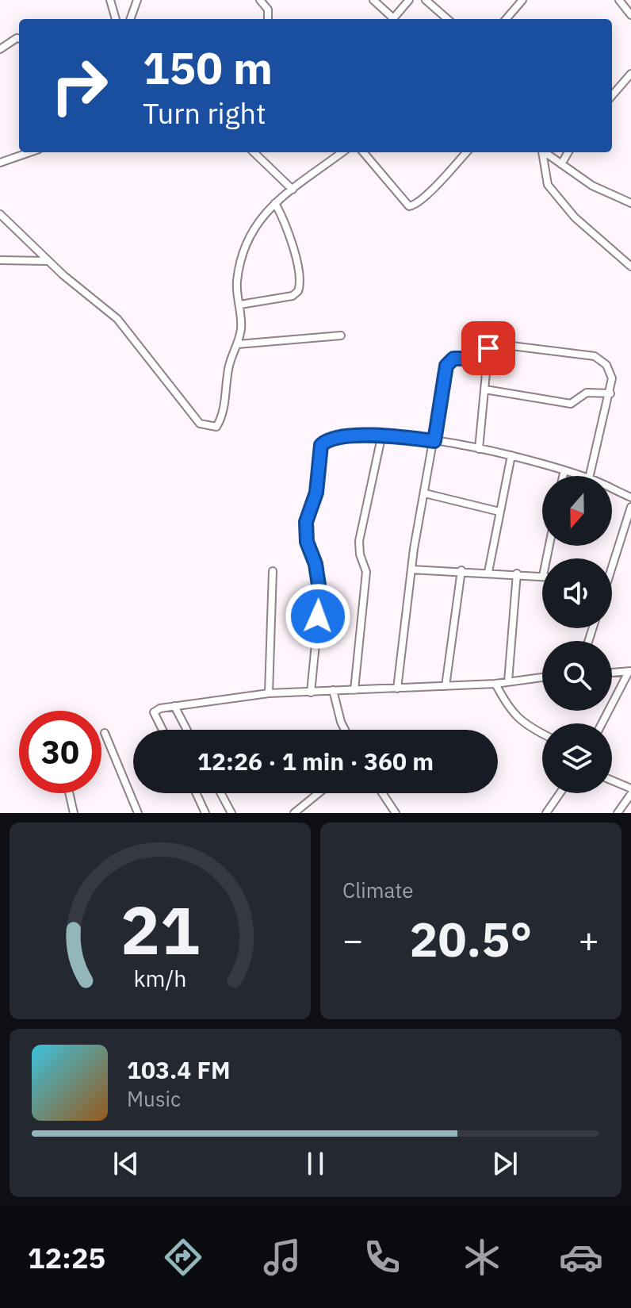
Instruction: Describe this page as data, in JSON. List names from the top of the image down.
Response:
{
  "north": "bottom",
  "page": {
    "turn": ["150 m", "Turn right"],
    "limit": "30",
    "trip": "12:26 · 1 min · 360 m",
    "tile": "Climate",
    "heat": ["−", "20.5°", "+"],
    "song": ["103.4 FM", "Music"],
    "tabs": "12:25",
    "gauge": ["21", "km/h"]
  }
}
